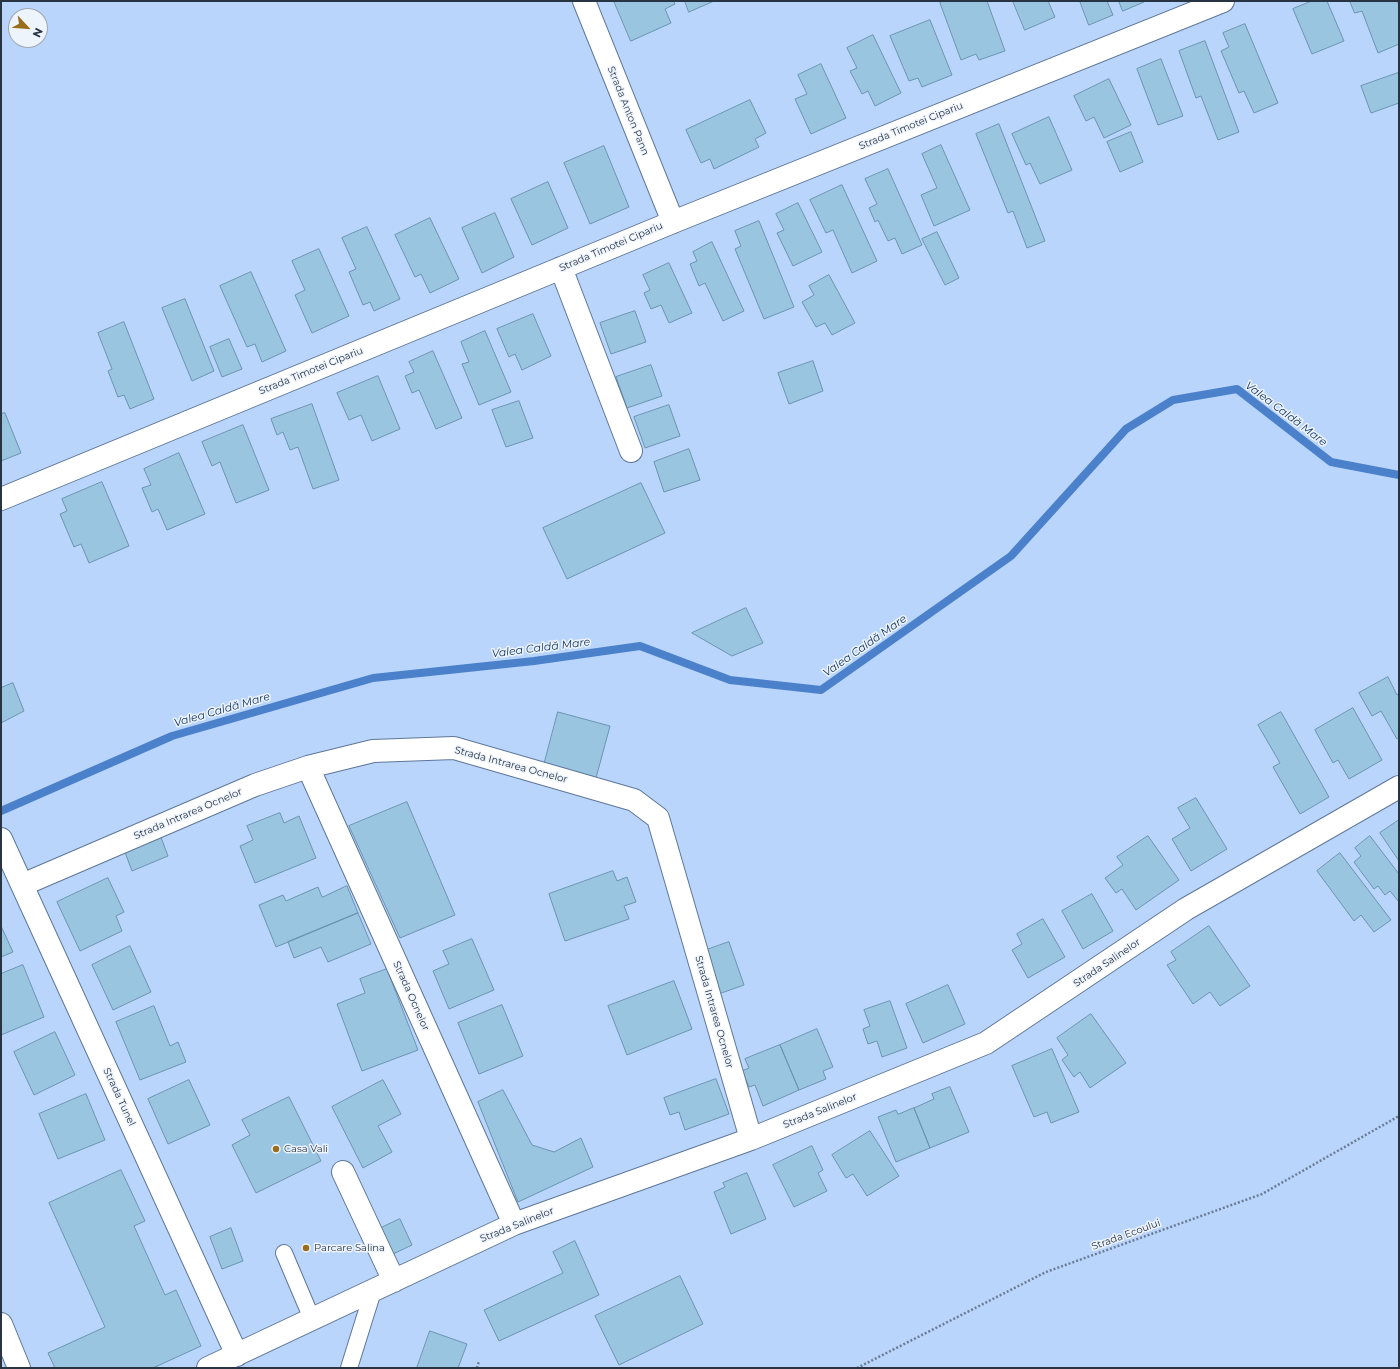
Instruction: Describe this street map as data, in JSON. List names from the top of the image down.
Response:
{
  "streets": {
    "street": [
      "Strada Anton Pann",
      "Strada Timotei Cipariu",
      "Strada Intrarea Ocnelor",
      "Strada Salinelor",
      "Strada Ocnelor",
      "Strada Tunel"
    ],
    "path": ["Strada Ecoului"]
  },
  "crossings": [
    ["Strada Anton Pann", "Strada Timotei Cipariu"],
    ["Strada Intrarea Ocnelor", "Strada Salinelor"],
    ["Strada Intrarea Ocnelor", "Strada Ocnelor"],
    ["Strada Intrarea Ocnelor", "Strada Tunel"],
    ["Strada Salinelor", "Strada Ocnelor"],
    ["Strada Salinelor", "Strada Tunel"]
  ],
  "water": ["Valea Caldă Mare"],
  "places": ["Casa Vali", "Parcare Salina"],
  "north": "bottom right"
}
